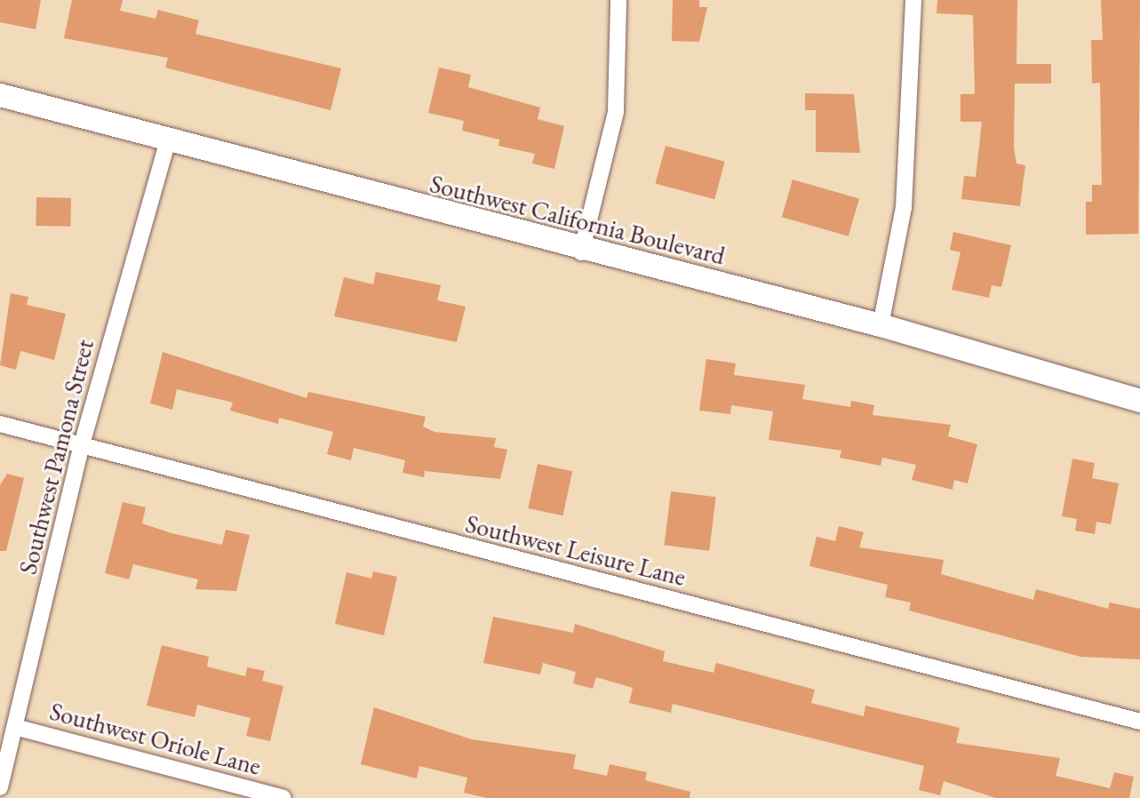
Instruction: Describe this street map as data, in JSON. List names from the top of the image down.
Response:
{
  "streets": {
    "street": [
      "Southwest California Boulevard",
      "Southwest Pamona Street",
      "Southwest Leisure Lane",
      "Southwest Oriole Lane"
    ]
  },
  "crossings": [
    ["Southwest California Boulevard", "Southwest Pamona Street"],
    ["Southwest Pamona Street", "Southwest Leisure Lane"],
    ["Southwest Pamona Street", "Southwest Oriole Lane"]
  ]
}
